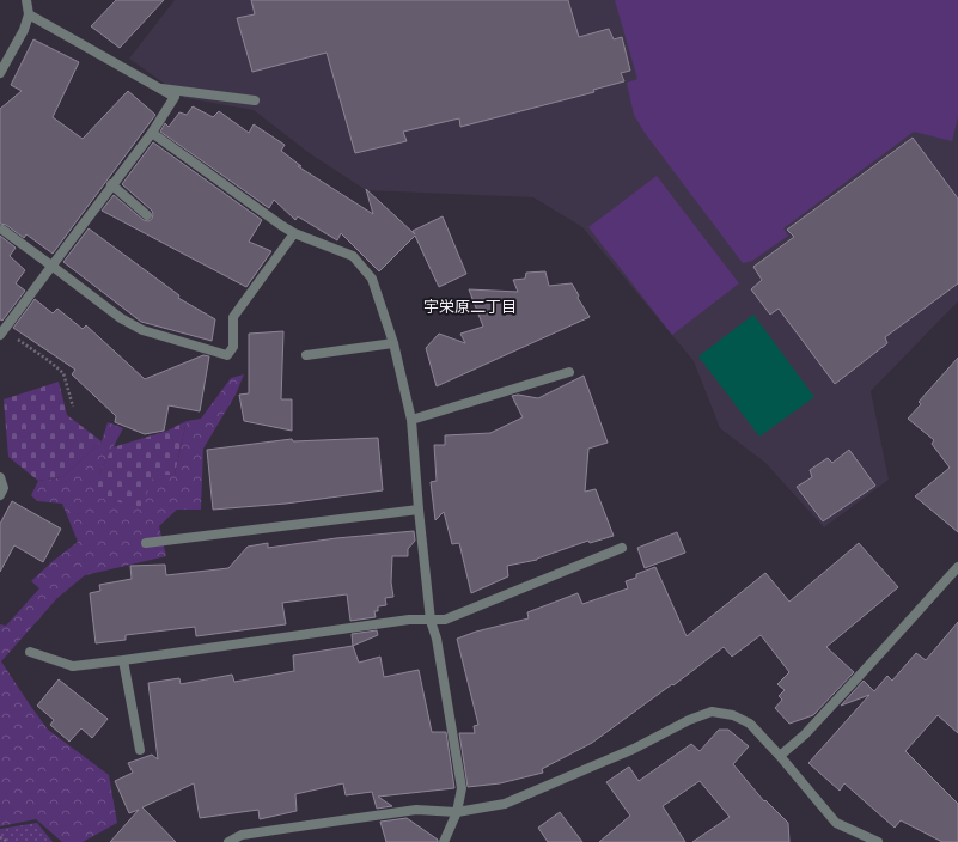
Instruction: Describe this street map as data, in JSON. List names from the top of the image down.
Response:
{
  "districts": ["宇栄原二丁目"]
}
